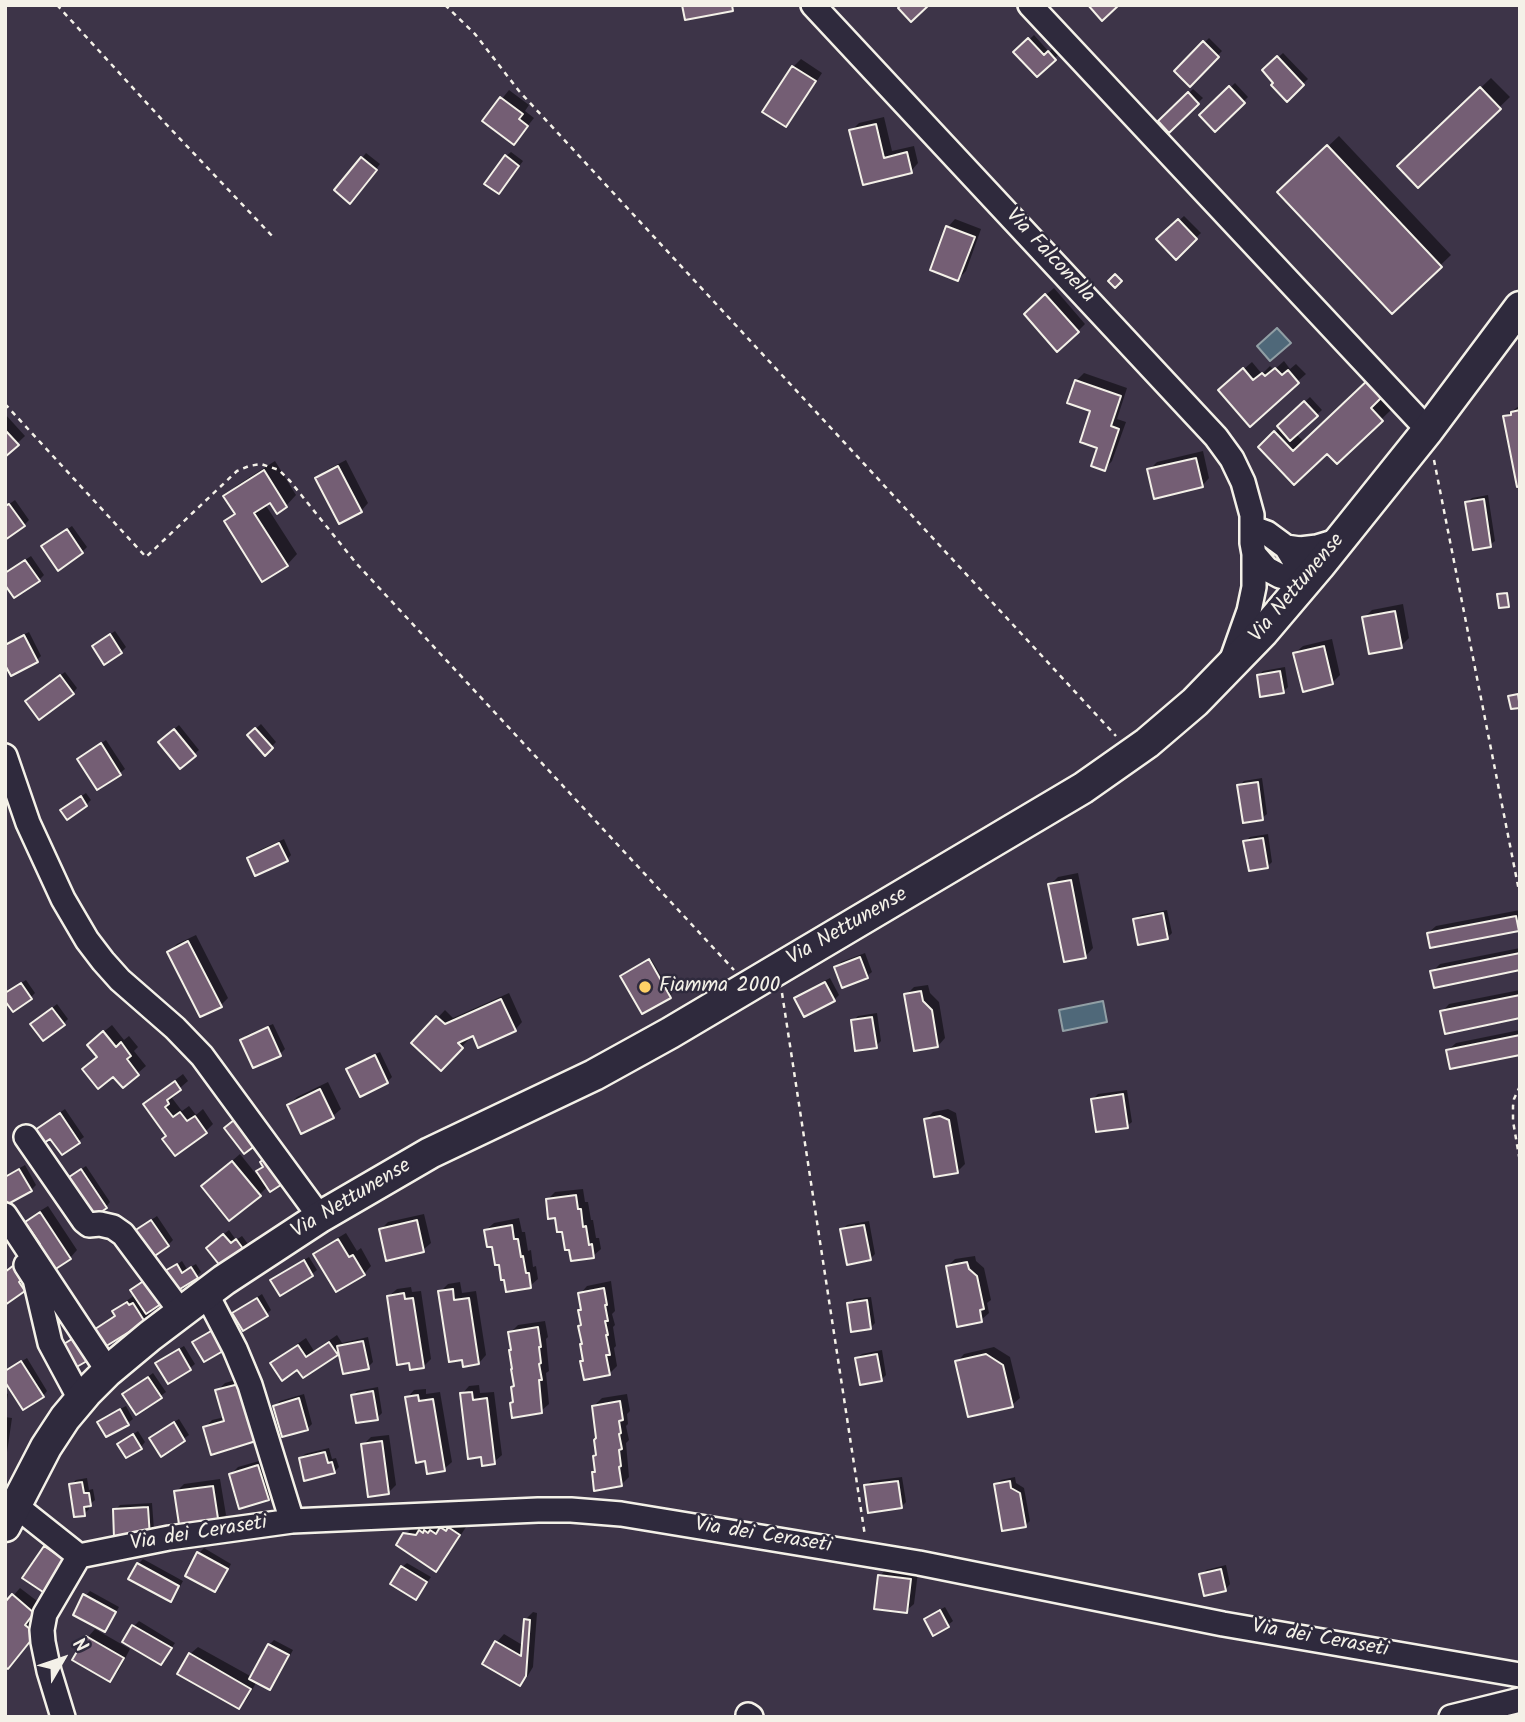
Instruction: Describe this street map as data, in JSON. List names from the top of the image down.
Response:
{
  "streets": {
    "main road": ["Via Nettunense"],
    "street": ["Via Falconella", "Via dei Ceraseti"]
  },
  "crossings": [
    ["Via Falconella", "Via Nettunense"]
  ],
  "places": ["Fiamma 2000"],
  "north": "top right"
}
